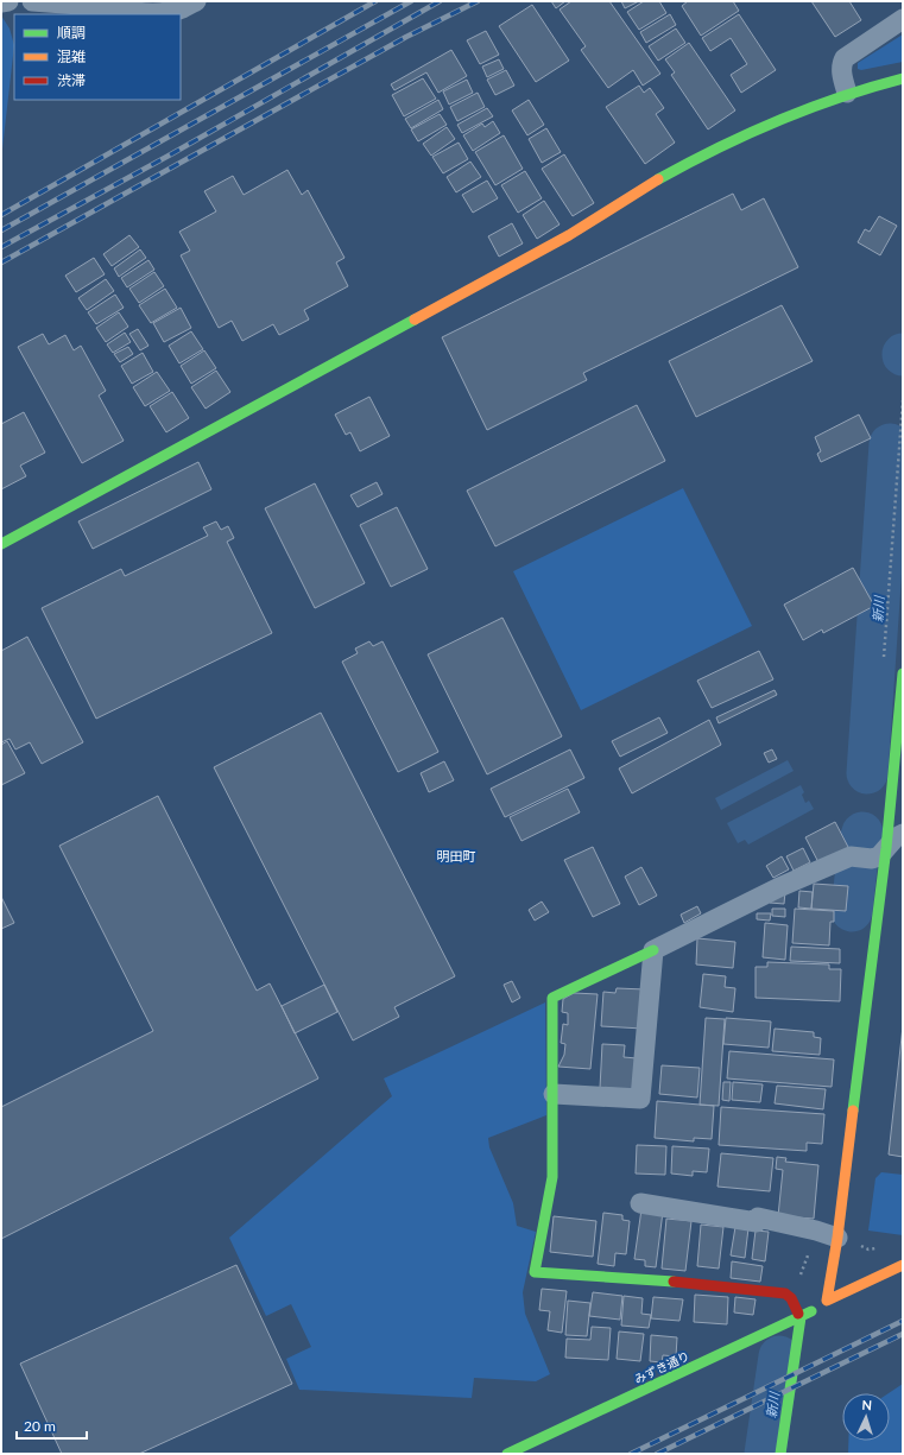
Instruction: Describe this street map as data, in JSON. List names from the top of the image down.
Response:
{
  "streets": {
    "street": ["みずき通り"]
  },
  "districts": ["明田町"],
  "water": ["新川"],
  "legend": ["順調", "混雑", "渋滞"],
  "scale_bar": "20 m",
  "north": "top"
}
